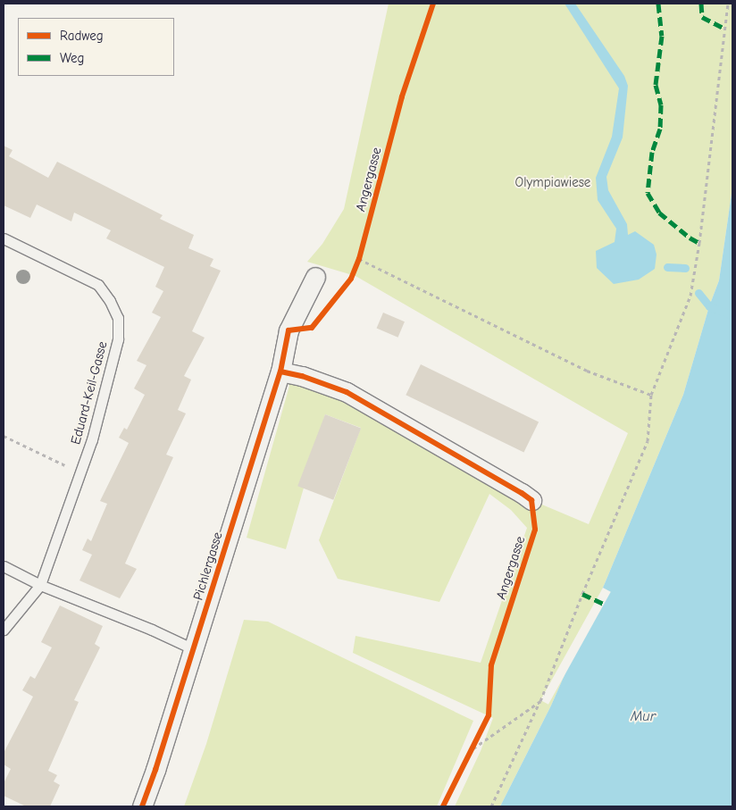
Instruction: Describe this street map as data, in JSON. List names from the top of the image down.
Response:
{
  "streets": {
    "street": ["Pichlergasse"],
    "lane": ["Eduard-Keil-Gasse"],
    "cycle path": ["Angergasse"]
  },
  "water": ["Mur"],
  "parks": ["Olympiawiese"],
  "legend": ["Radweg", "Weg"]
}
